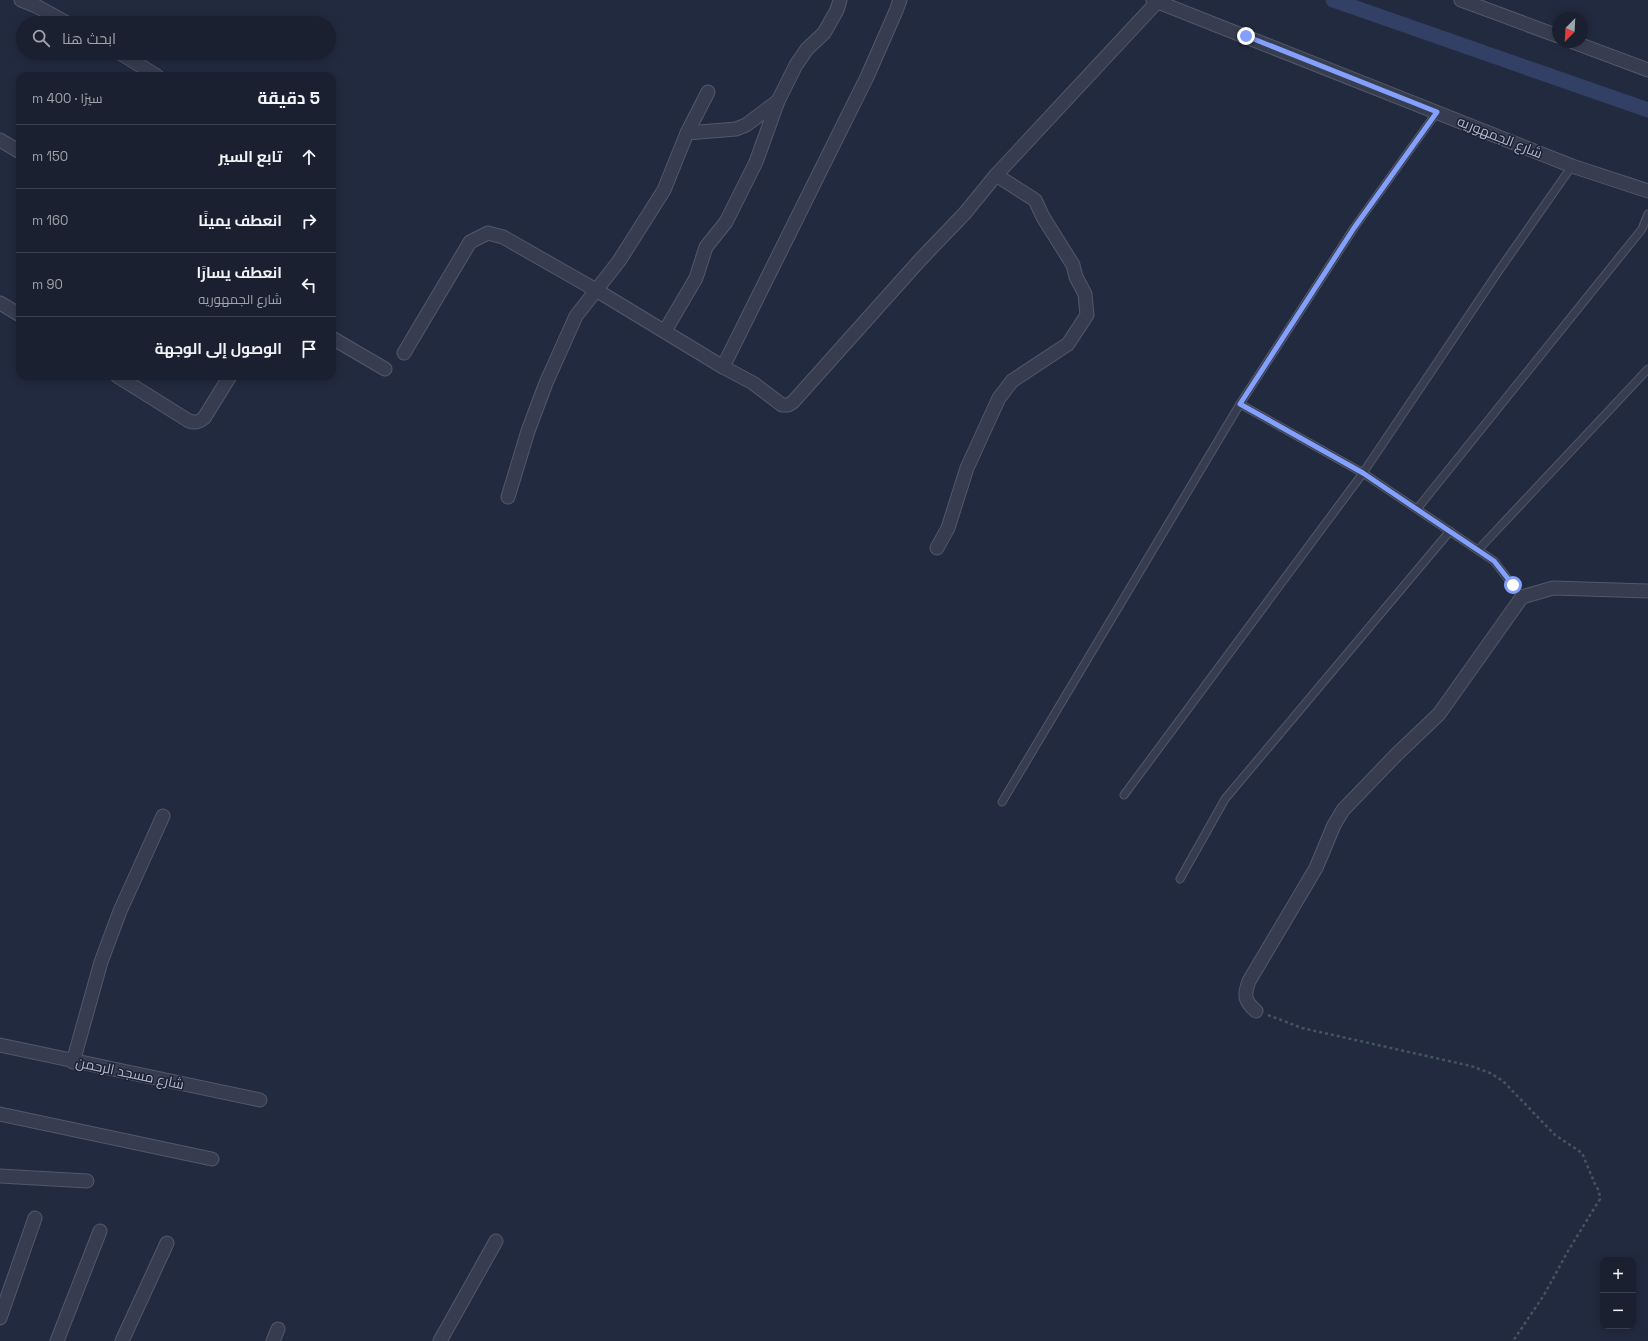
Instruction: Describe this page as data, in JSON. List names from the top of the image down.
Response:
{
  "streets": {
    "street": ["شارع الجمهوريه", "شارع مسجد الرحمن"]
  },
  "north": "bottom left",
  "page": {
    "search": "ابحث هنا",
    "heading": ["5 دقيقة", "سيرًا · 400 m"],
    "list": [
      ["تابع السير", "150 m"],
      ["انعطف يمينًا", "160 m"],
      ["انعطف يسارًا", "شارع الجمهوريه", "90 m"],
      "الوصول إلى الوجهة"
    ],
    "map_buttons": ["+", "−"]
  }
}
